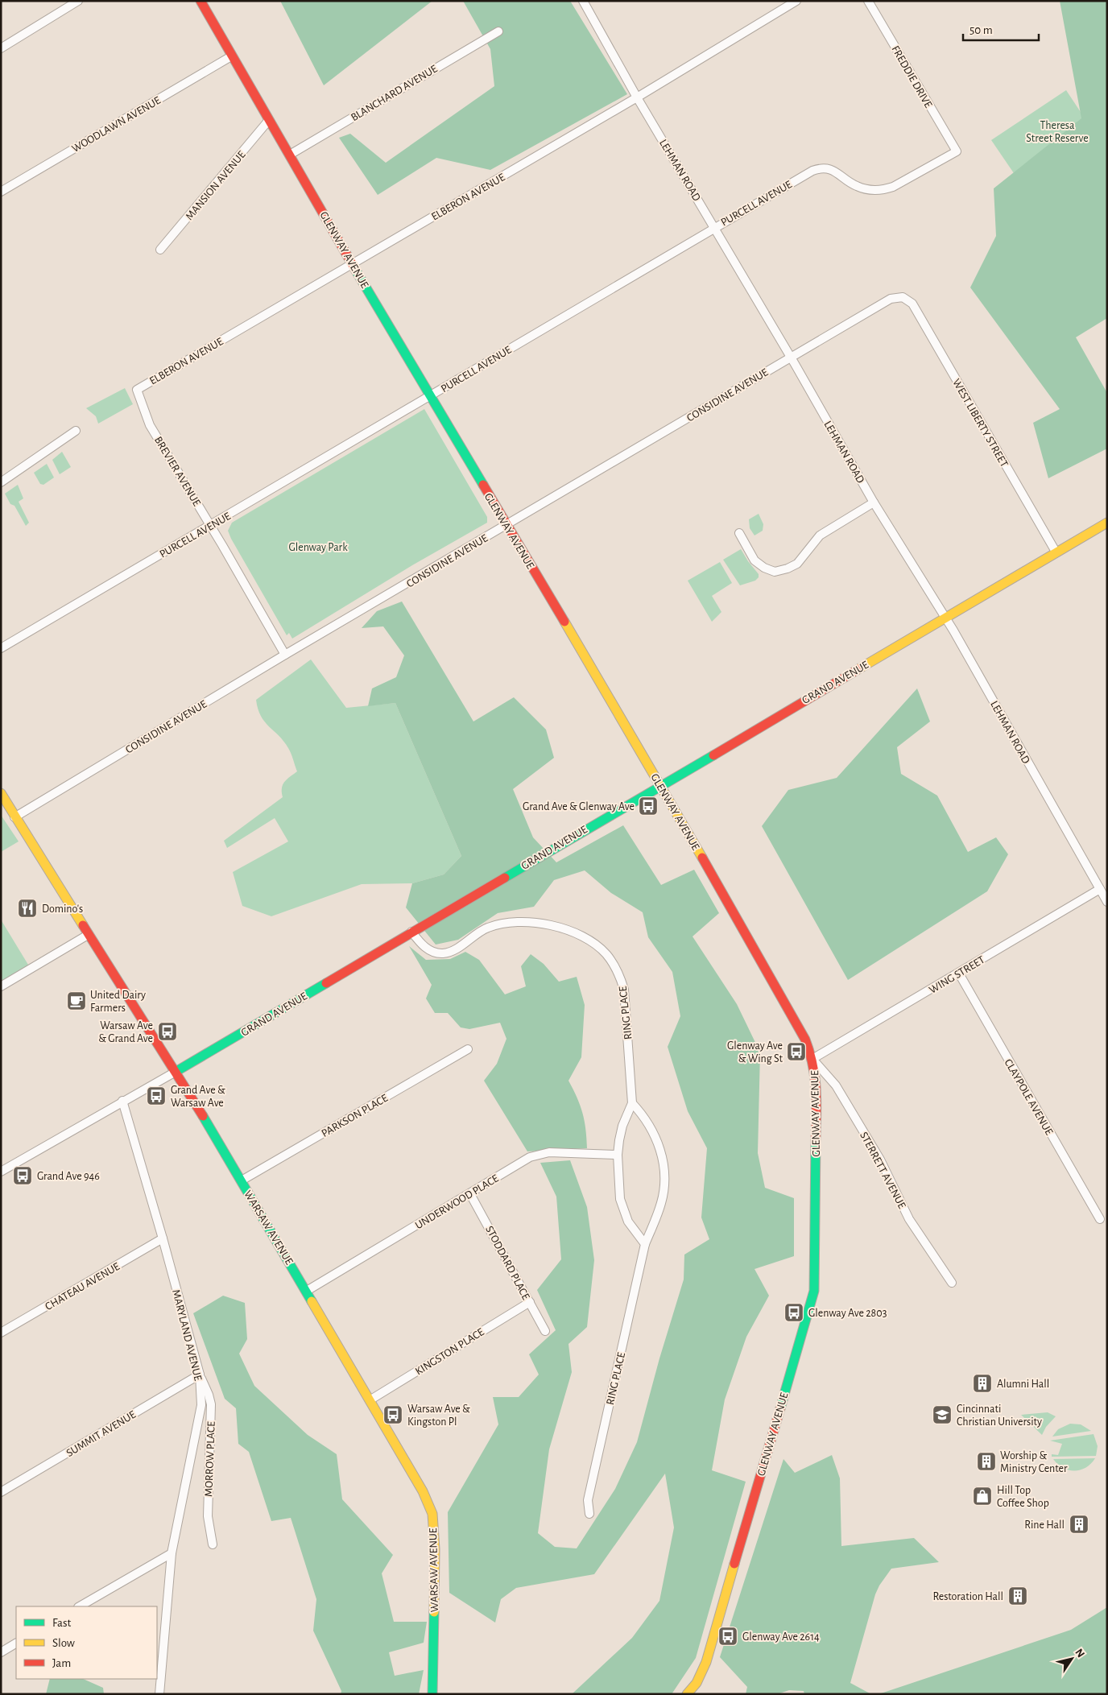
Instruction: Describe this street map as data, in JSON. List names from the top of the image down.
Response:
{
  "streets": {
    "main road": ["GLENWAY AVENUE", "GRAND AVENUE", "WARSAW AVENUE"],
    "street": [
      "FREDDIE DRIVE",
      "BLANCHARD AVENUE",
      "WOODLAWN AVENUE",
      "LEHMAN ROAD",
      "MANSION AVENUE",
      "ELBERON AVENUE",
      "PURCELL AVENUE",
      "CONSIDINE AVENUE",
      "WEST LIBERTY STREET",
      "BREVIER AVENUE",
      "WING STREET",
      "RING PLACE",
      "CLAYPOLE AVENUE",
      "PARKSON PLACE",
      "STERRETT AVENUE",
      "UNDERWOOD PLACE",
      "STODDARD PLACE",
      "CHATEAU AVENUE",
      "MARYLAND AVENUE",
      "KINGSTON PLACE",
      "SUMMIT AVENUE",
      "MORROW PLACE"
    ]
  },
  "crossings": [
    ["FREDDIE DRIVE", "PURCELL AVENUE"],
    ["BLANCHARD AVENUE", "GLENWAY AVENUE"],
    ["WOODLAWN AVENUE", "GLENWAY AVENUE"],
    ["LEHMAN ROAD", "ELBERON AVENUE"],
    ["LEHMAN ROAD", "PURCELL AVENUE"],
    ["LEHMAN ROAD", "CONSIDINE AVENUE"],
    ["LEHMAN ROAD", "GRAND AVENUE"],
    ["LEHMAN ROAD", "WING STREET"],
    ["MANSION AVENUE", "GLENWAY AVENUE"],
    ["ELBERON AVENUE", "GLENWAY AVENUE"],
    ["ELBERON AVENUE", "BREVIER AVENUE"],
    ["PURCELL AVENUE", "GLENWAY AVENUE"],
    ["PURCELL AVENUE", "BREVIER AVENUE"],
    ["GLENWAY AVENUE", "CONSIDINE AVENUE"],
    ["GLENWAY AVENUE", "GRAND AVENUE"],
    ["GLENWAY AVENUE", "WING STREET"],
    ["GLENWAY AVENUE", "STERRETT AVENUE"],
    ["CONSIDINE AVENUE", "WEST LIBERTY STREET"],
    ["CONSIDINE AVENUE", "BREVIER AVENUE"],
    ["CONSIDINE AVENUE", "WARSAW AVENUE"],
    ["WEST LIBERTY STREET", "GRAND AVENUE"],
    ["GRAND AVENUE", "RING PLACE"],
    ["GRAND AVENUE", "WARSAW AVENUE"],
    ["GRAND AVENUE", "MARYLAND AVENUE"],
    ["WING STREET", "CLAYPOLE AVENUE"],
    ["WING STREET", "STERRETT AVENUE"],
    ["RING PLACE", "UNDERWOOD PLACE"],
    ["PARKSON PLACE", "WARSAW AVENUE"],
    ["UNDERWOOD PLACE", "WARSAW AVENUE"],
    ["UNDERWOOD PLACE", "STODDARD PLACE"],
    ["WARSAW AVENUE", "KINGSTON PLACE"],
    ["STODDARD PLACE", "KINGSTON PLACE"],
    ["CHATEAU AVENUE", "MARYLAND AVENUE"],
    ["MARYLAND AVENUE", "SUMMIT AVENUE"],
    ["MARYLAND AVENUE", "MORROW PLACE"],
    ["SUMMIT AVENUE", "MORROW PLACE"]
  ],
  "parks": ["Theresa Street Reserve", "Glenway Park"],
  "places": {
    "bus stop": [
      "Grand Ave & Glenway Ave",
      "Warsaw Ave & Grand Ave",
      "Glenway Ave & Wing St",
      "Grand Ave & Warsaw Ave",
      "Grand Ave 946",
      "Glenway Ave 2803",
      "Warsaw Ave & Kingston Pl",
      "Glenway Ave 2614"
    ],
    "restaurant": ["Domino's"],
    "cafe": ["United Dairy Farmers"],
    "building": [
      "Alumni Hall",
      "Worship & Ministry Center",
      "Rine Hall",
      "Restoration Hall"
    ],
    "school or university": ["Cincinnati Christian University"],
    "shop": ["Hill Top Coffee Shop"]
  },
  "legend": ["Fast", "Slow", "Jam"],
  "scale_bar": "50 m",
  "north": "top right"
}
